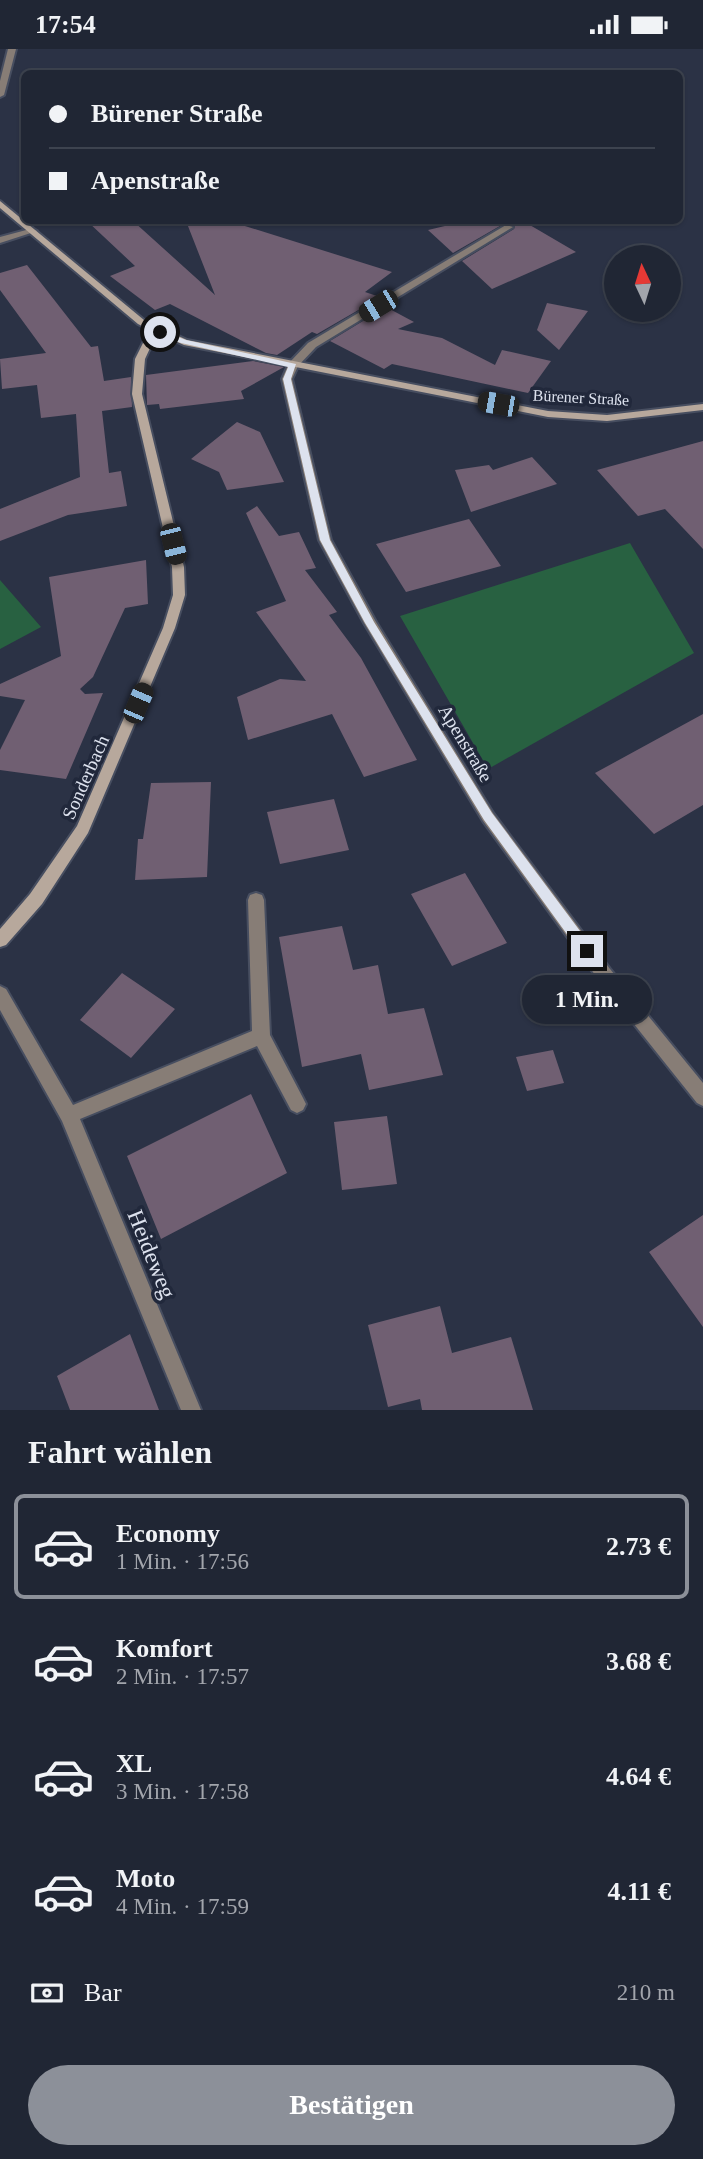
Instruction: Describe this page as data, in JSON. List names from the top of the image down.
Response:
{
  "streets": {
    "street": [
      "Bürener Straße",
      "Apenstraße",
      "Sonderbach",
      "Heideweg"
    ]
  },
  "crossings": [
    ["Bürener Straße", "Apenstraße"],
    ["Bürener Straße", "Sonderbach"]
  ],
  "north": "top",
  "page": {
    "status": "17:54",
    "banner": ["Bürener Straße", "Apenstraße"],
    "bubble": "1 Min.",
    "heading": "Fahrt wählen",
    "list": [
      {
        "name": "Economy",
        "note": "1 Min. · 17:56",
        "value": "2.73 €"
      },
      {
        "name": "Komfort",
        "note": "2 Min. · 17:57",
        "value": "3.68 €"
      },
      {
        "name": "XL",
        "note": "3 Min. · 17:58",
        "value": "4.64 €"
      },
      {
        "name": "Moto",
        "note": "4 Min. · 17:59",
        "value": "4.11 €"
      }
    ],
    "pay": ["Bar", "210 m"],
    "buttons": "Bestätigen"
  }
}
